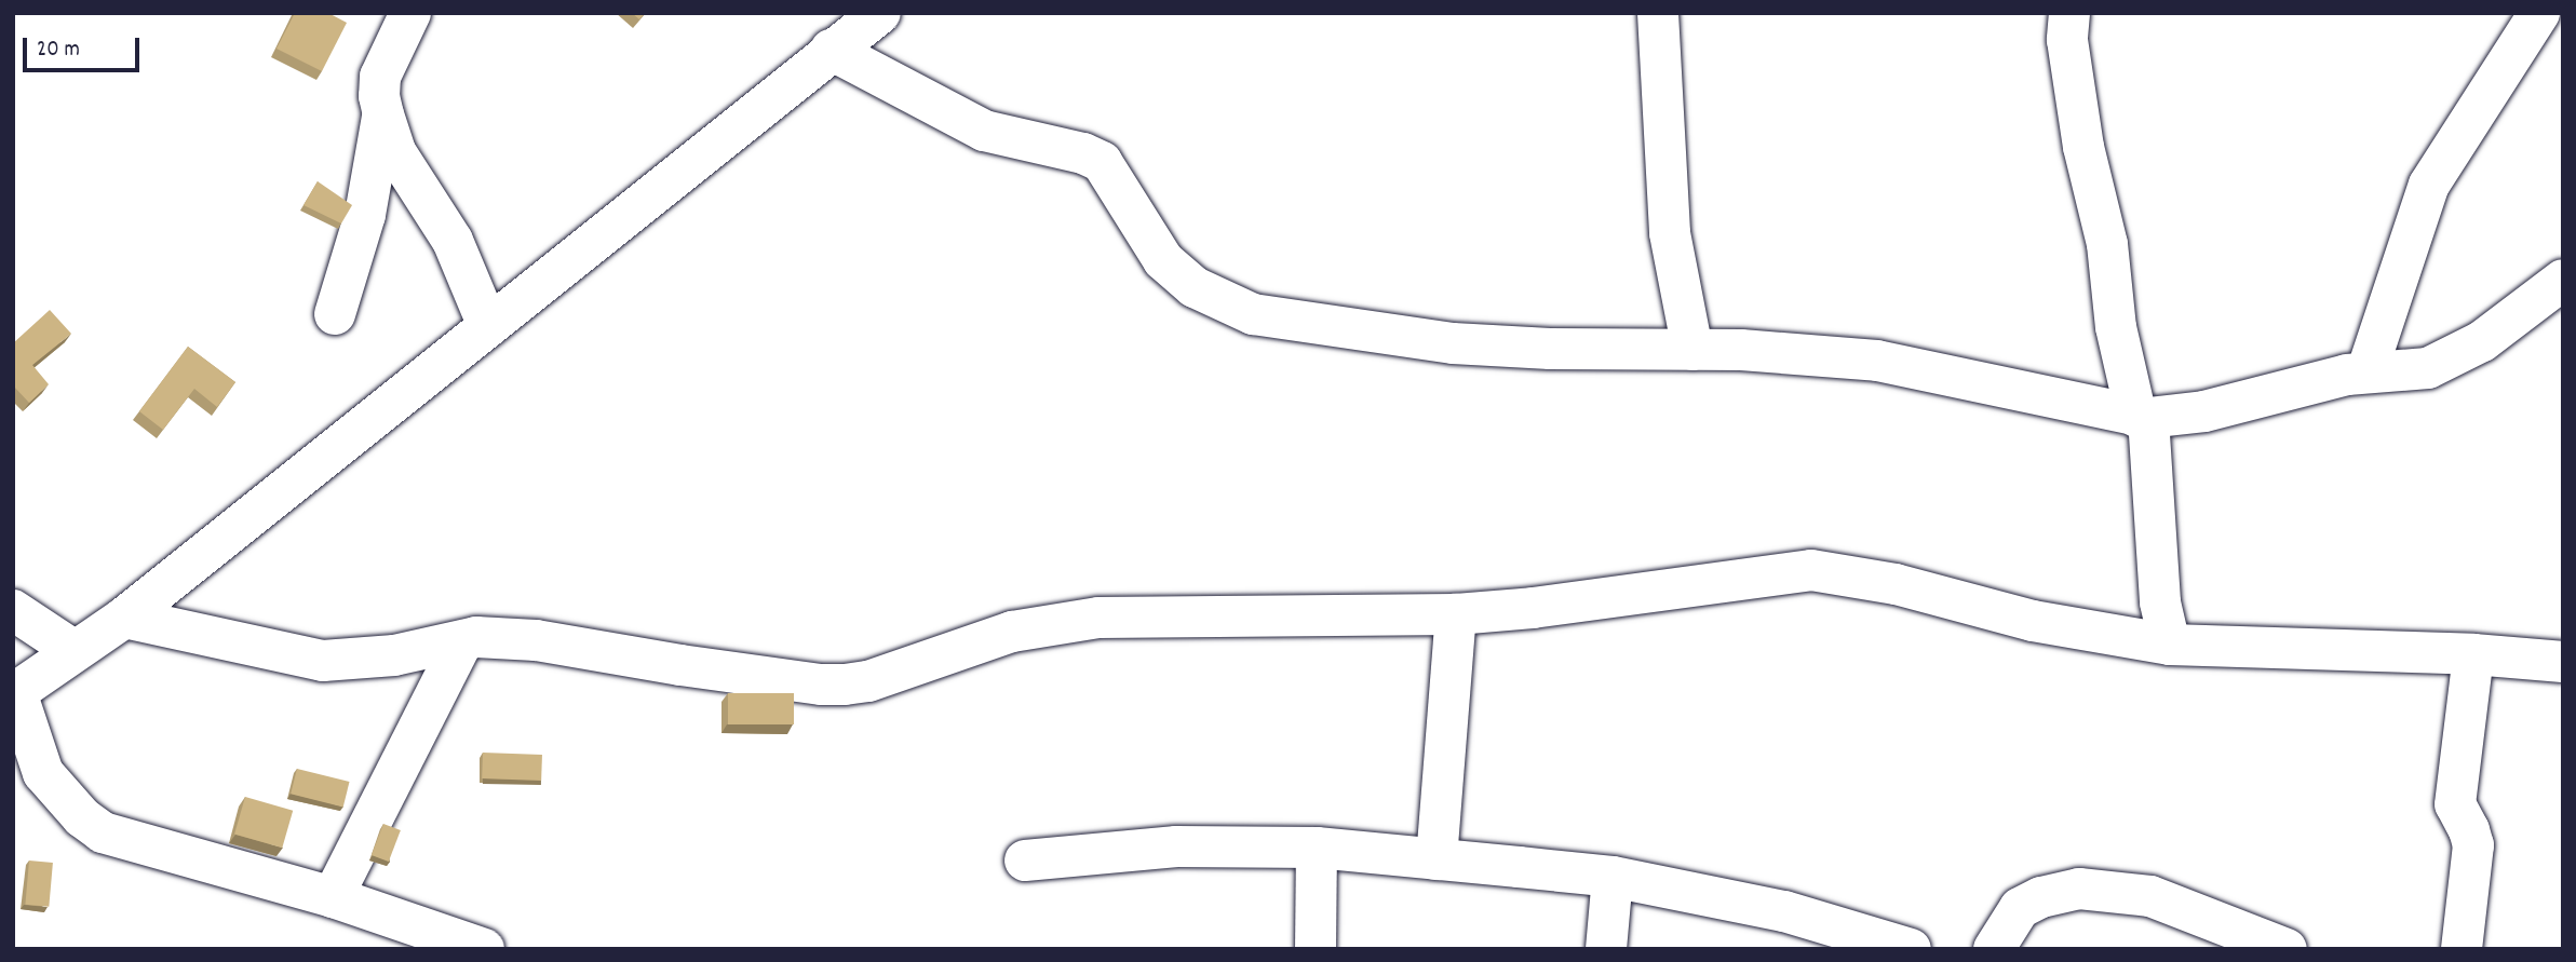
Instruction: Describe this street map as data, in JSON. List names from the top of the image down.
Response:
{
  "scale_bar": "20 m"
}
